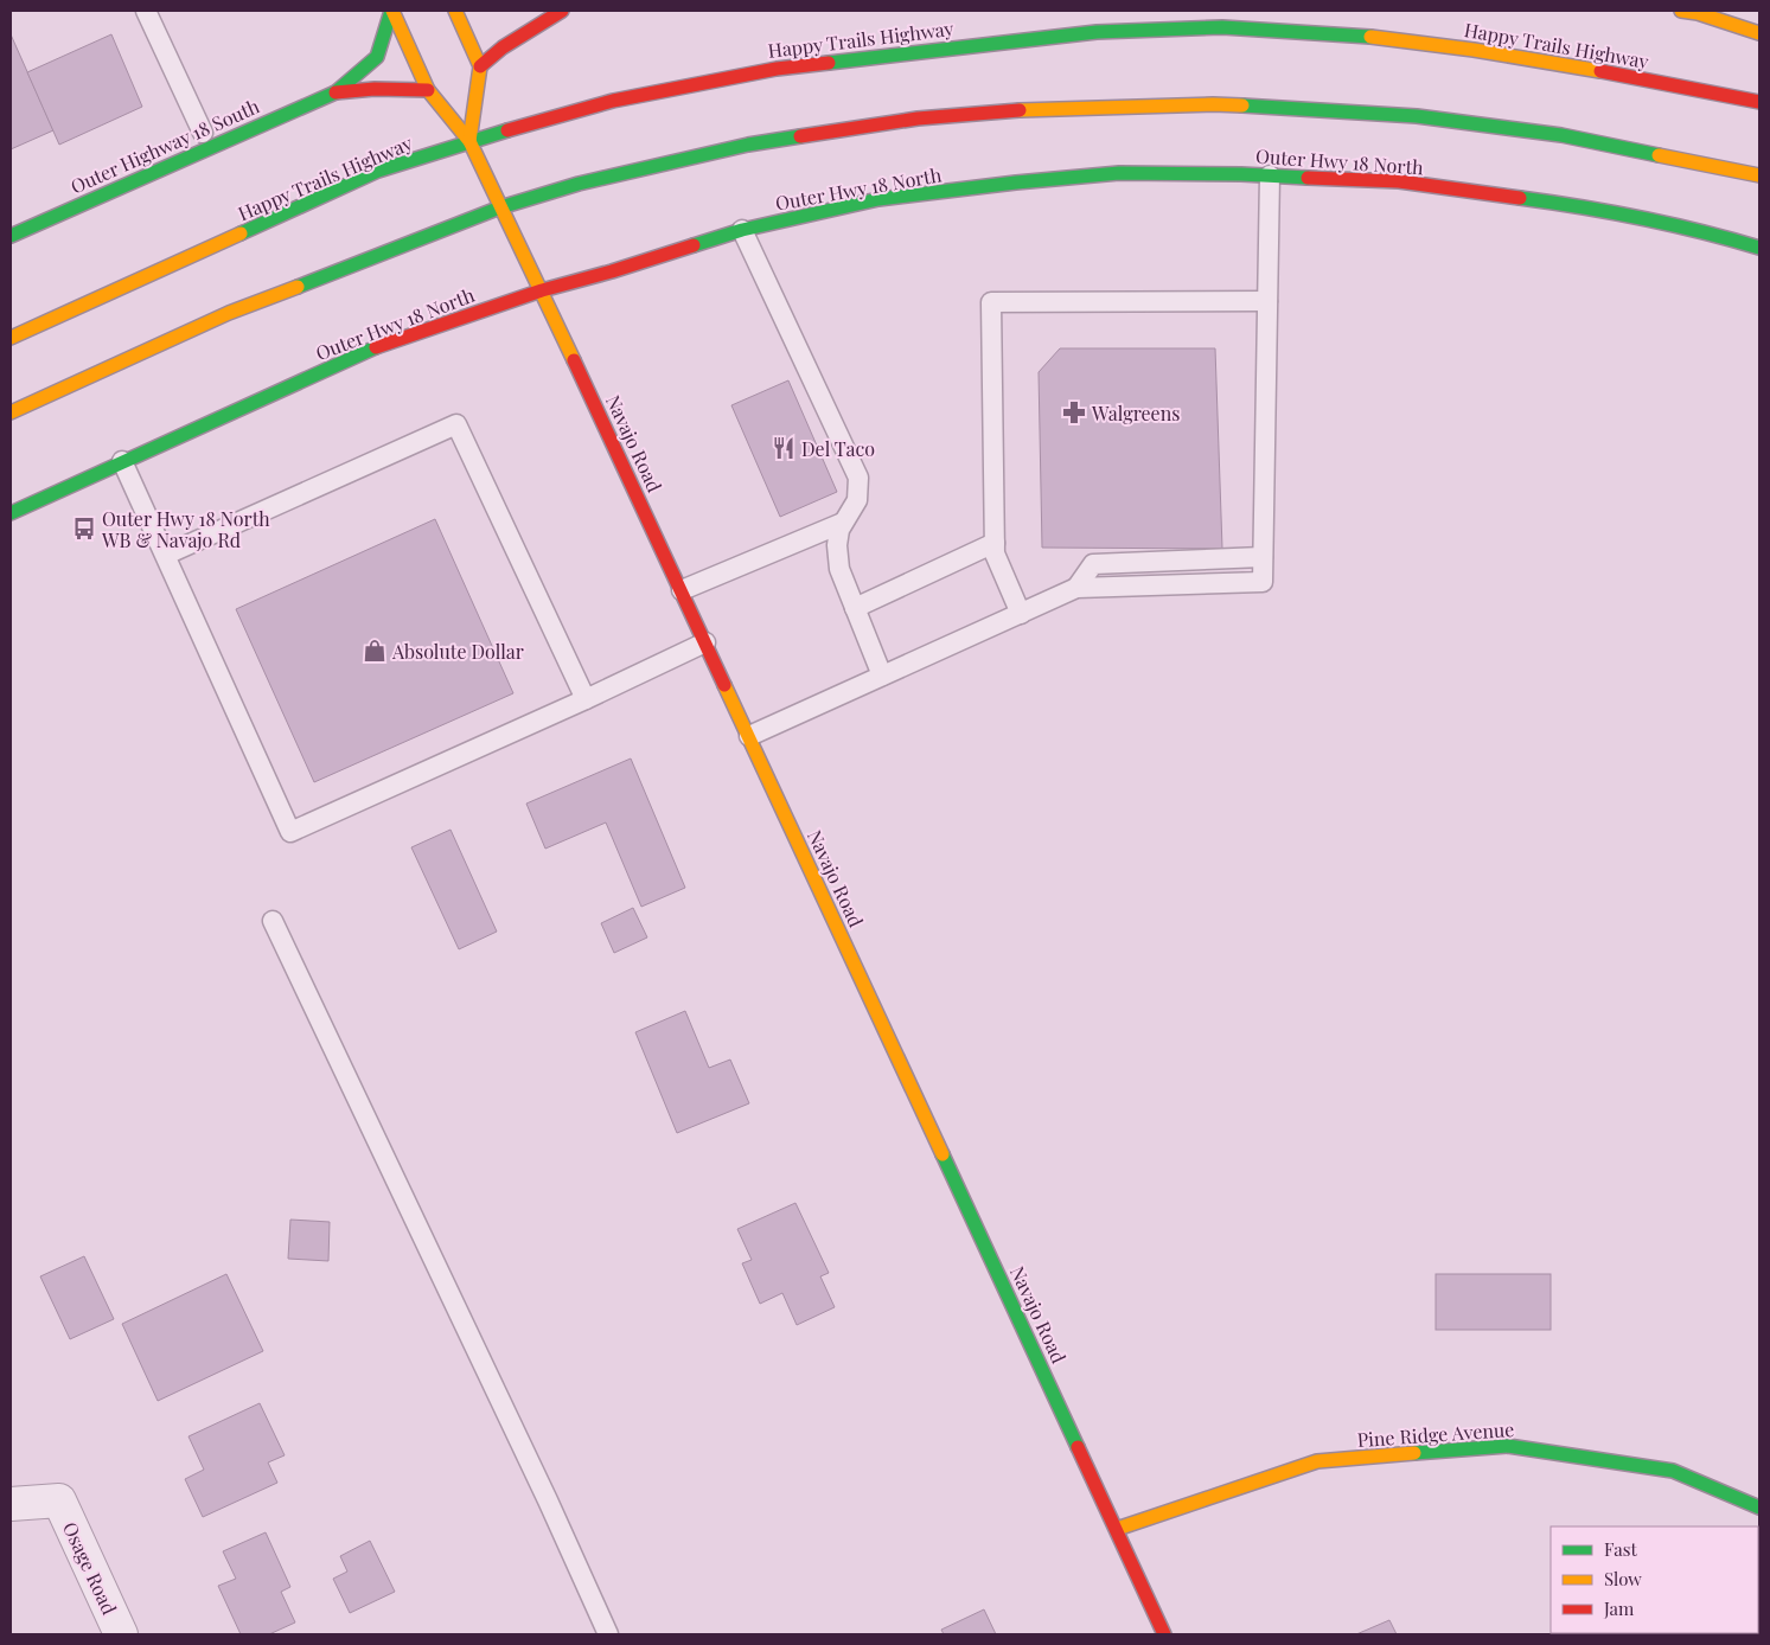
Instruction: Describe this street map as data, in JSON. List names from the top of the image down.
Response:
{
  "streets": {
    "main road": [
      "Happy Trails Highway",
      "Outer Highway 18 South",
      "Outer Hwy 18 North",
      "Navajo Road",
      "Pine Ridge Avenue"
    ],
    "street": ["Osage Road"]
  },
  "crossings": [
    ["Happy Trails Highway", "Navajo Road"],
    ["Outer Hwy 18 North", "Navajo Road"],
    ["Navajo Road", "Pine Ridge Avenue"]
  ],
  "places": {
    "pharmacy": ["Walgreens"],
    "restaurant": ["Del Taco"],
    "bus stop": ["Outer Hwy 18 North WB & Navajo Rd"],
    "shop": ["Absolute Dollar"]
  },
  "legend": ["Fast", "Slow", "Jam"]
}
